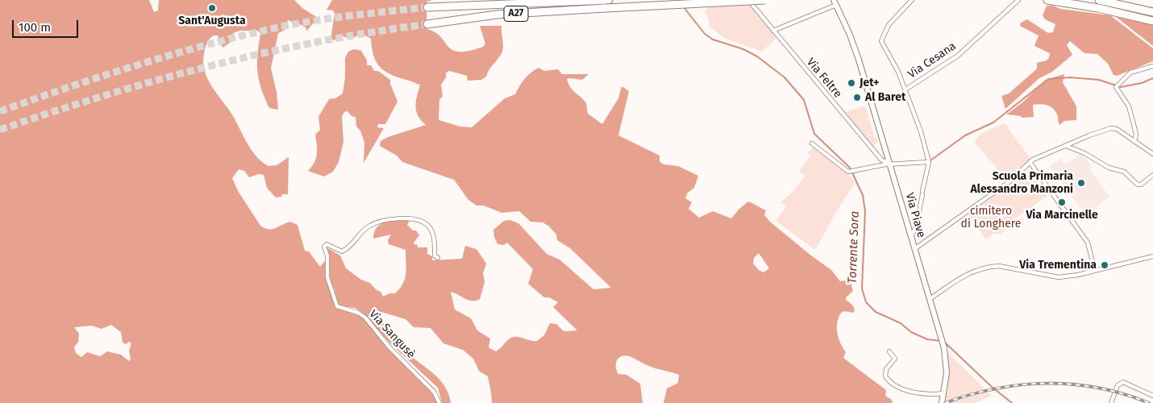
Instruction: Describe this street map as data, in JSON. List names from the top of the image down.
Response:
{
  "streets": {
    "highway": ["A27"],
    "main road": ["Via Piave"],
    "street": ["Via Cesana", "Via Feltre", "Via Sangusè"]
  },
  "crossings": [
    ["Via Feltre", "Via Piave"]
  ],
  "water": ["Torrente Sora"],
  "parks": ["cimitero di Longhere"],
  "places": [
    "Sant'Augusta",
    "Jet+",
    "Al Baret",
    "Scuola Primaria Alessandro Manzoni",
    "Via Marcinelle",
    "Via Trementina"
  ],
  "scale_bar": "100 m"
}
